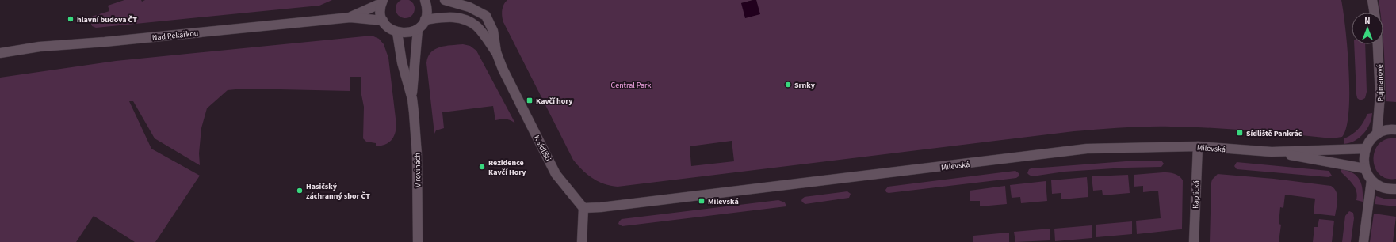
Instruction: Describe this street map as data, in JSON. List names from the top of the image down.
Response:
{
  "streets": {
    "street": [
      "Nad Pekařkou",
      "Pujmanové",
      "K sídlišti",
      "Milevská",
      "V rovinách",
      "Kaplická"
    ]
  },
  "crossings": [
    ["K sídlišti", "Milevská"],
    ["Milevská", "Kaplická"]
  ],
  "parks": ["Central Park"],
  "places": {
    "other": [
      "hlavní budova ČT",
      "Srnky",
      "Rezidence Kavčí Hory",
      "Hasičský záchranný sbor ČT"
    ],
    "transit": ["Kavčí hory", "Sídliště Pankrác", "Milevská"]
  },
  "north": "top"
}
